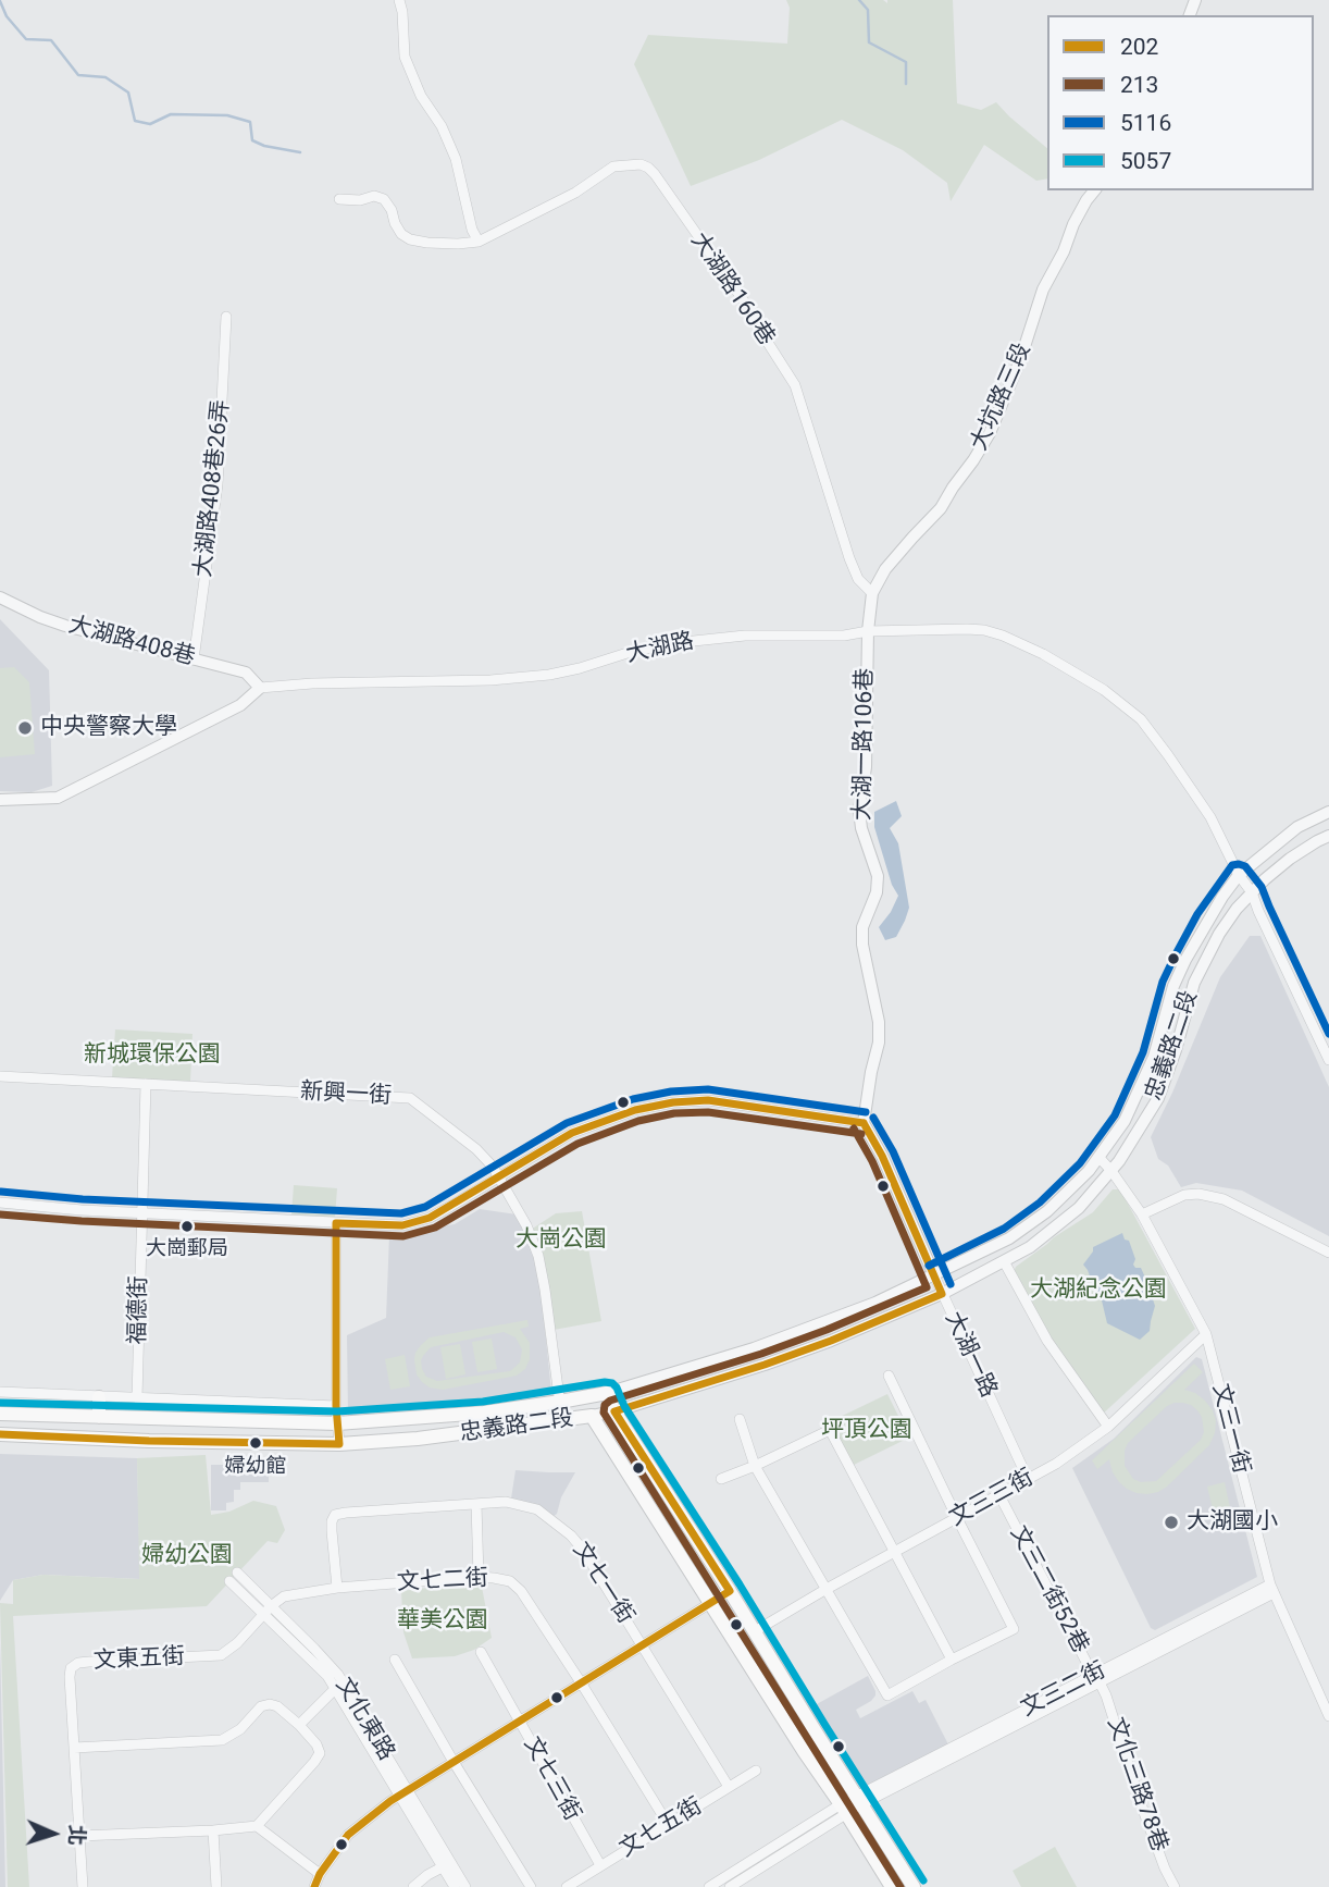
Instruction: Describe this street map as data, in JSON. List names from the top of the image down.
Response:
{
  "streets": {
    "main road": ["忠義路二段"],
    "street": [
      "大湖路160巷",
      "大坑路三段",
      "大湖路408巷26弄",
      "大湖路408巷",
      "大湖路",
      "大湖一路106巷",
      "新興一街",
      "福德街",
      "大湖一路",
      "文三一街",
      "文三三街",
      "文七二街",
      "文七一街",
      "文三二街52巷",
      "文東五街",
      "文三二街",
      "文化東路",
      "文七三街",
      "文化三路78巷",
      "文七五街"
    ]
  },
  "crossings": [
    ["大湖路160巷", "大坑路三段"],
    ["大坑路三段", "大湖路"],
    ["大坑路三段", "大湖一路106巷"],
    ["大湖路408巷26弄", "大湖路408巷"],
    ["大湖路408巷", "大湖路"],
    ["大湖路", "大湖一路106巷"],
    ["大湖路", "忠義路二段"],
    ["大湖一路106巷", "大湖一路"],
    ["忠義路二段", "新興一街"],
    ["忠義路二段", "大湖一路"],
    ["忠義路二段", "文三一街"],
    ["新興一街", "福德街"],
    ["大湖一路", "文三三街"],
    ["文三一街", "文三三街"],
    ["文三一街", "文三二街"],
    ["文三三街", "文三二街52巷"],
    ["文七二街", "文七一街"],
    ["文七二街", "文東五街"],
    ["文七二街", "文化東路"],
    ["文七二街", "文七五街"],
    ["文七一街", "文七五街"],
    ["文三二街52巷", "文三二街"],
    ["文三二街52巷", "文化三路78巷"],
    ["文東五街", "文化東路"],
    ["文三二街", "文化三路78巷"],
    ["文七三街", "文七五街"]
  ],
  "parks": [
    "新城環保公園",
    "大崗公園",
    "大湖紀念公園",
    "坪頂公園",
    "婦幼公園",
    "華美公園"
  ],
  "places": [
    "中央警察大學",
    "大崗郵局",
    "婦幼館",
    "大湖國小"
  ],
  "lines": [
    "transit line 5116",
    "transit line 202",
    "transit line 213",
    "transit line 5057"
  ],
  "legend": [
    "202",
    "213",
    "5116",
    "5057"
  ],
  "north": "right"
}
